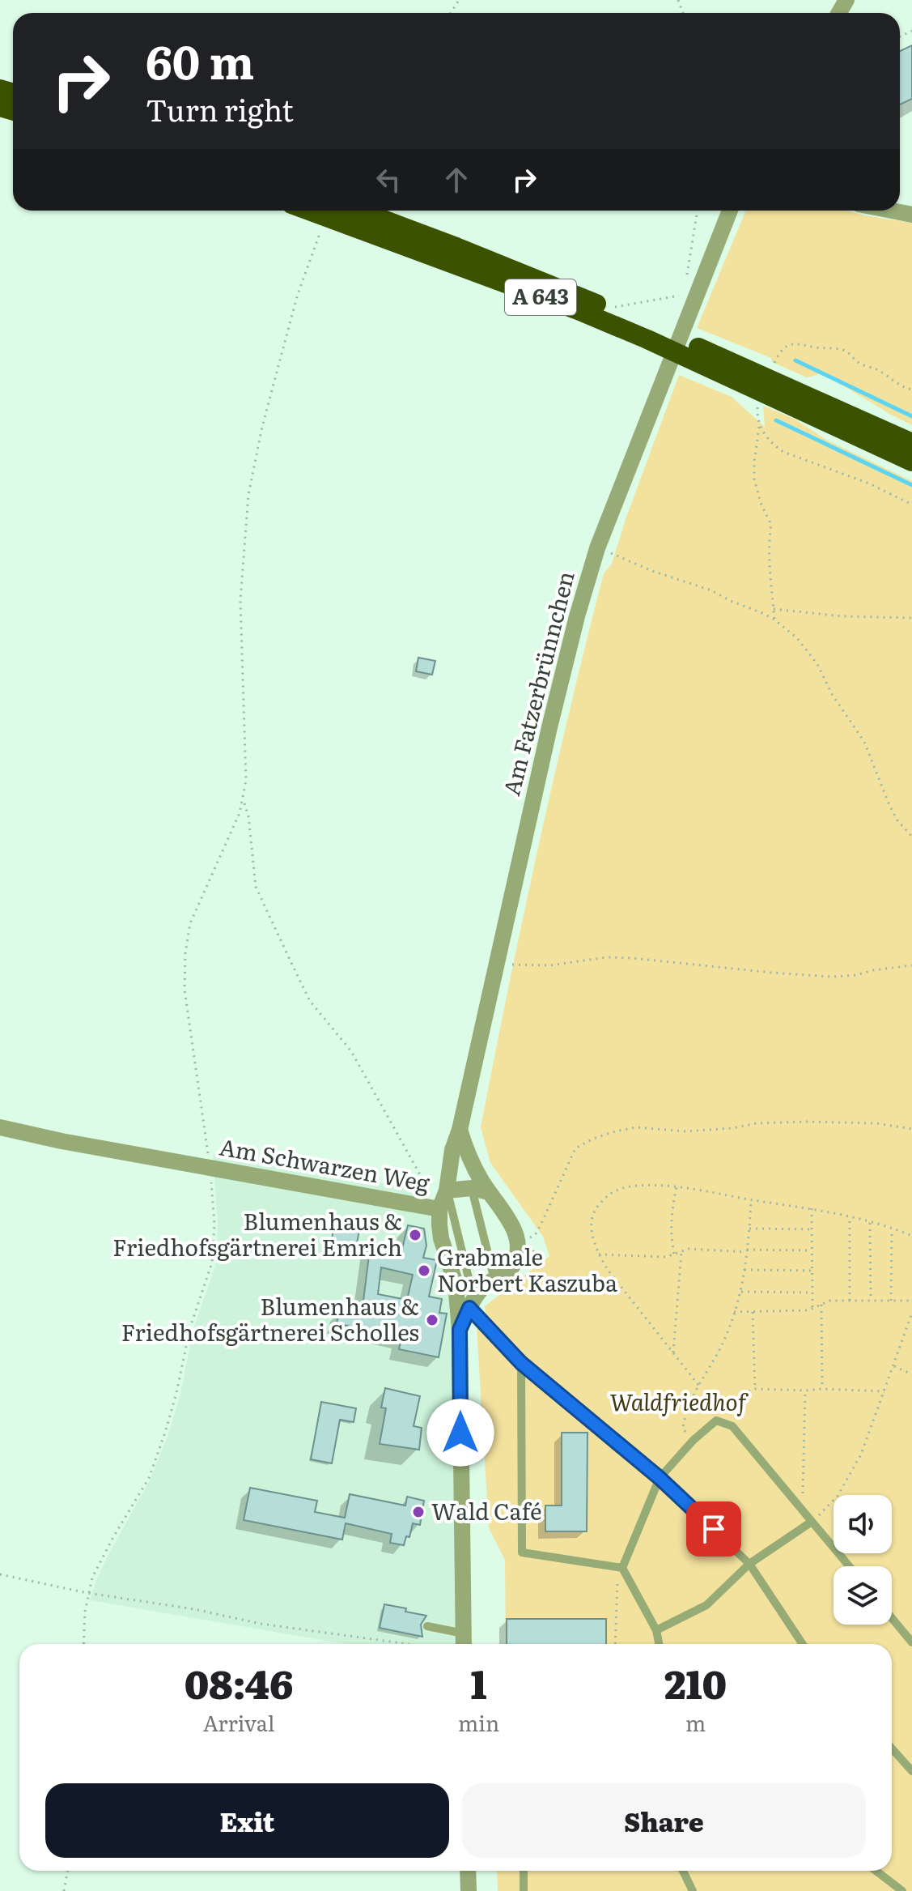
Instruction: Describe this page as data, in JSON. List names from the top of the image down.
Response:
{
  "streets": {
    "highway": ["A 643"],
    "street": ["Am Fatzerbrünnchen", "Am Schwarzen Weg"]
  },
  "crossings": [
    ["Am Fatzerbrünnchen", "Am Schwarzen Weg"]
  ],
  "parks": ["Waldfriedhof"],
  "places": [
    "Blumenhaus & Friedhofsgärtnerei Emrich",
    "Grabmale Norbert Kaszuba",
    "Blumenhaus & Friedhofsgärtnerei Scholles",
    "Wald Café"
  ],
  "page": {
    "turn": ["60 m", "Turn right"],
    "eta": [
      "08:46",
      "Arrival",
      "1",
      "min",
      "210",
      "m"
    ],
    "buttons": ["Exit", "Share"]
  }
}
